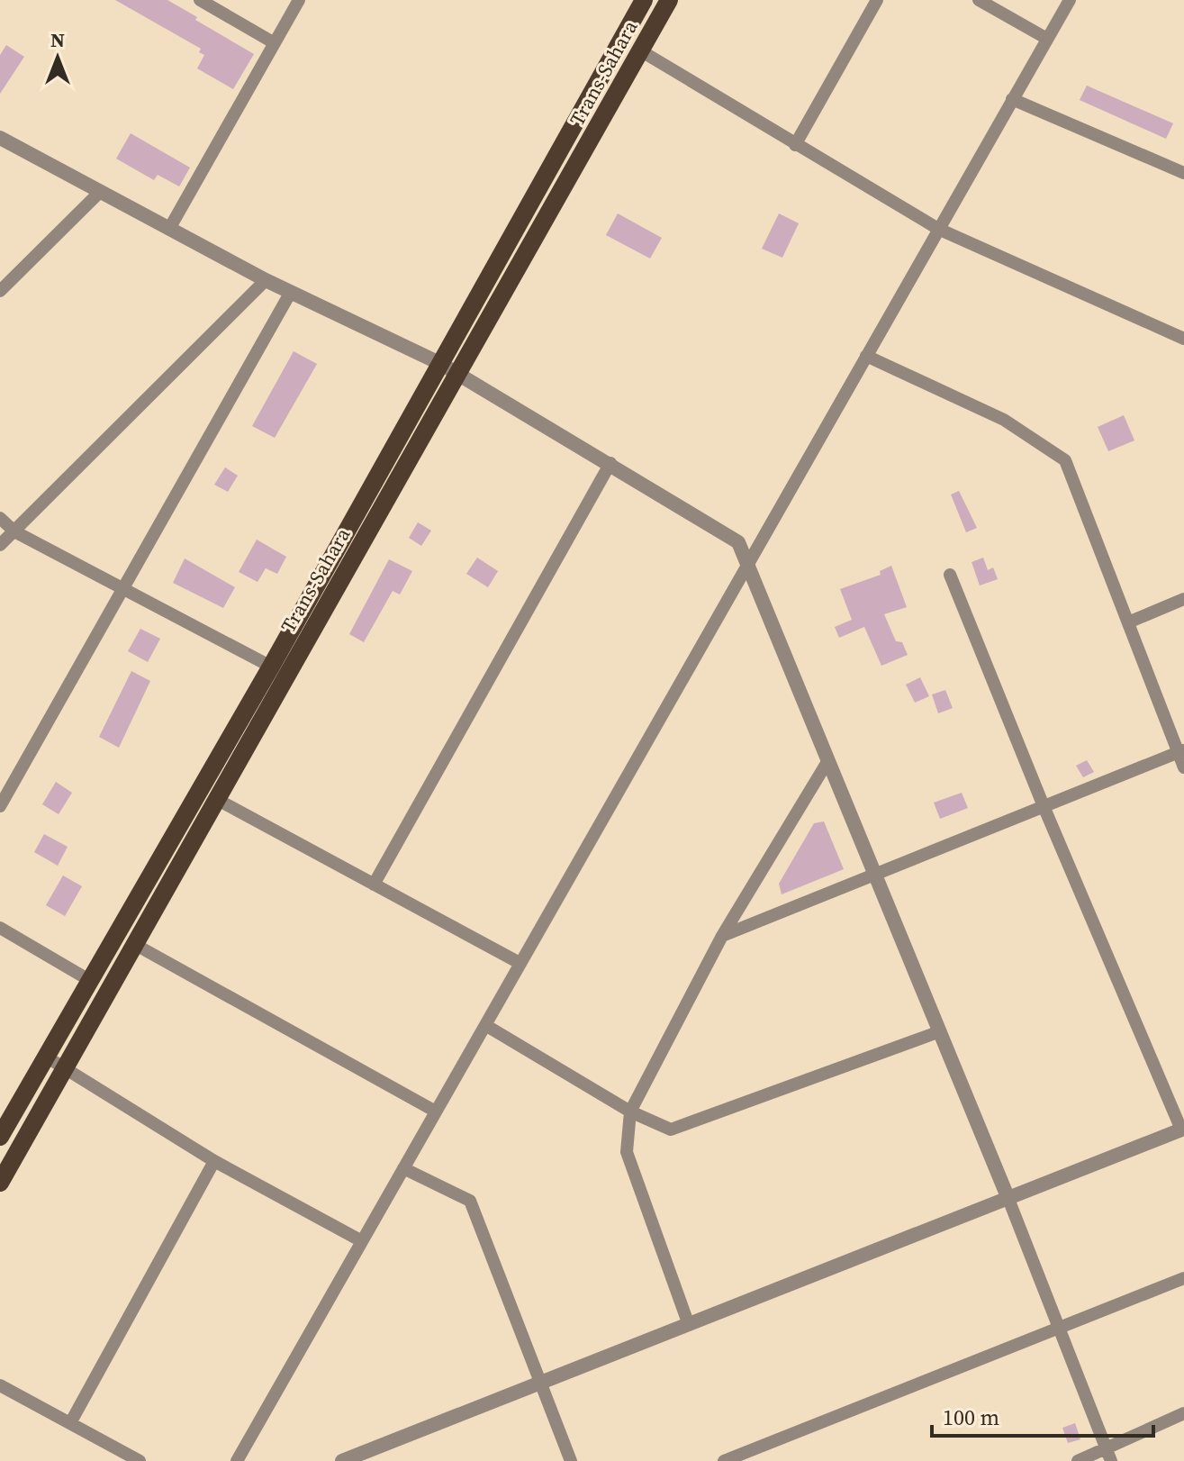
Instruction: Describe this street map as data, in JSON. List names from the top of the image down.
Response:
{
  "streets": {
    "main road": ["Trans-Sahara"]
  },
  "scale_bar": "100 m",
  "north": "top"
}
